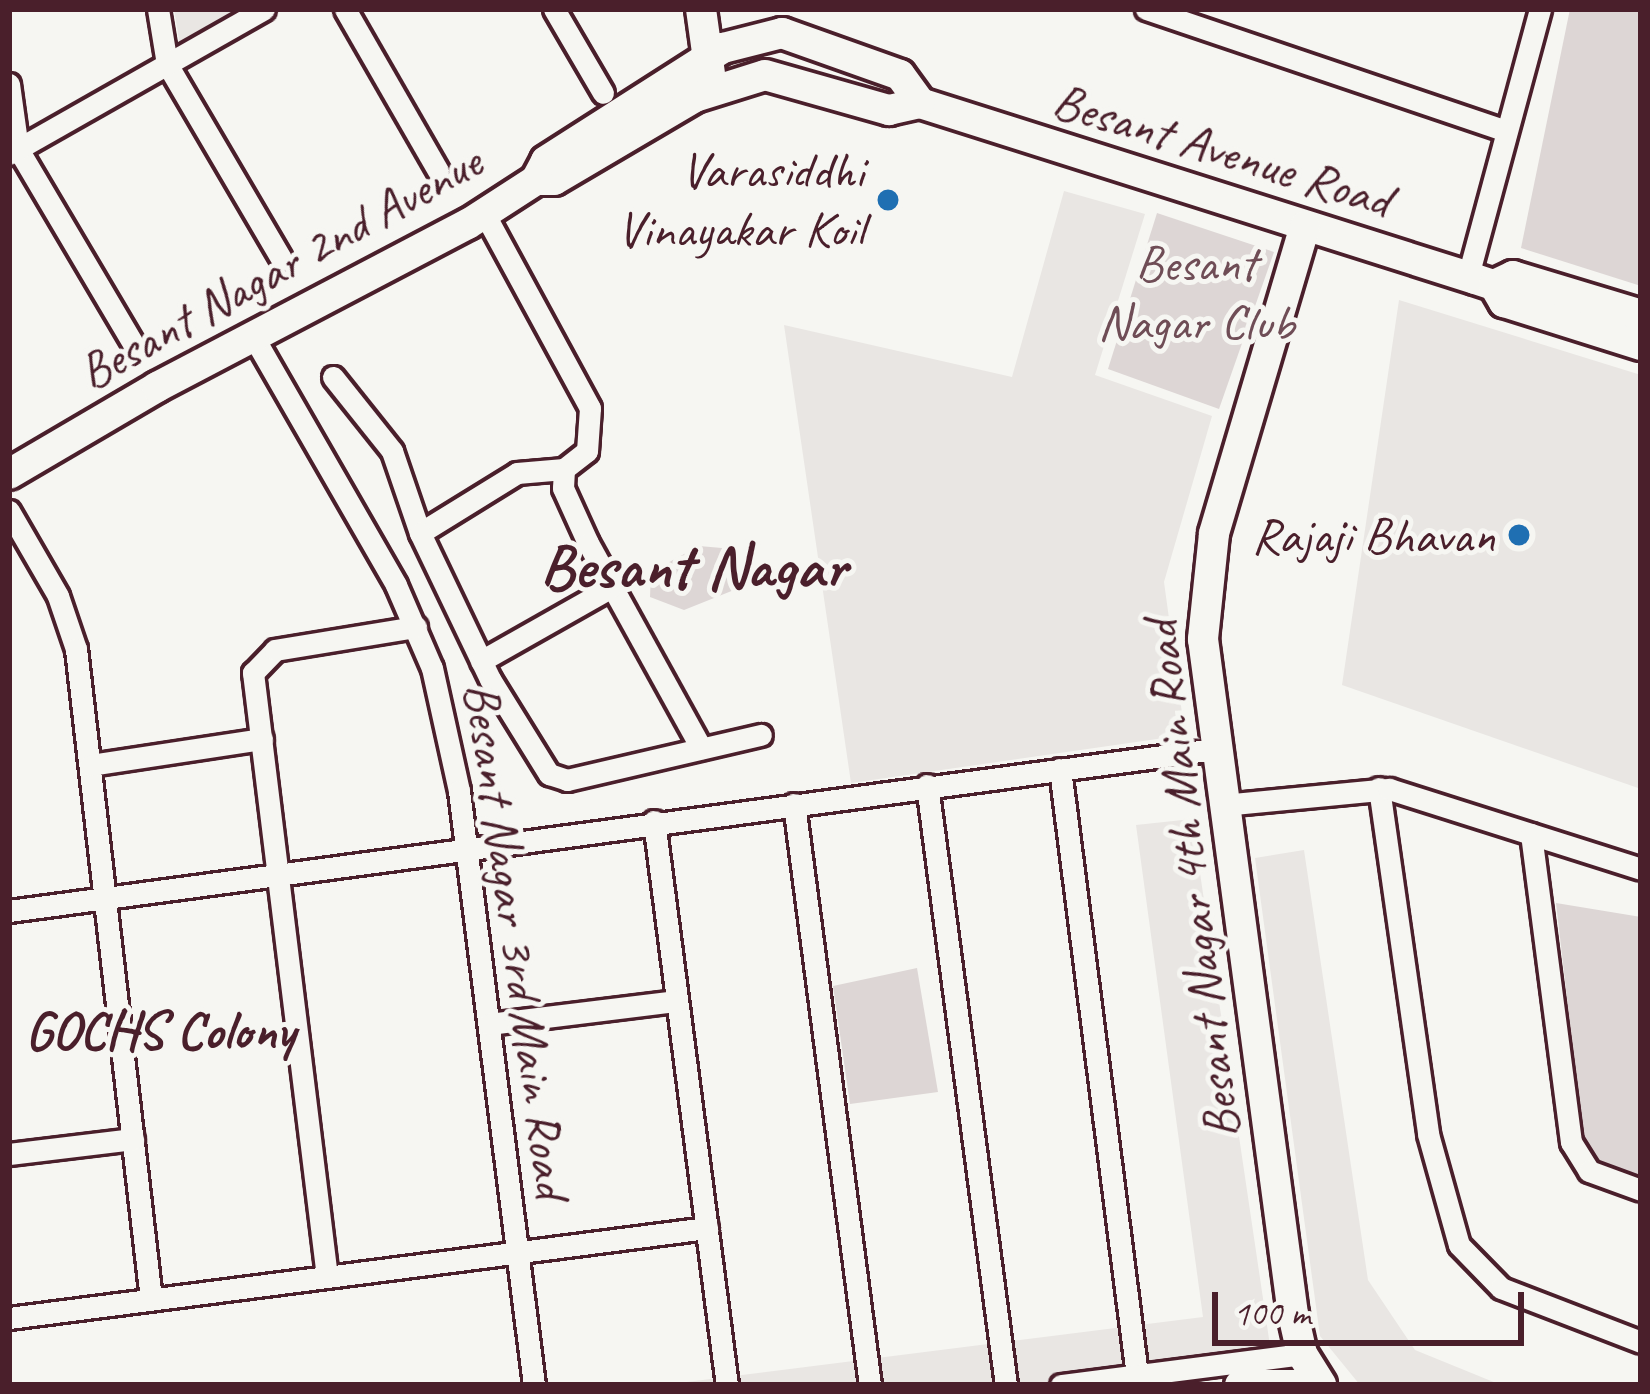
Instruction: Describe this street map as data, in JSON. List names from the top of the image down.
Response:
{
  "streets": {
    "main road": ["Besant Avenue Road", "Besant Nagar 2nd Avenue", "Besant Nagar 4th Main Road"],
    "street": ["Besant Nagar 3rd Main Road"]
  },
  "crossings": [
    ["Besant Avenue Road", "Besant Nagar 4th Main Road"],
    ["Besant Nagar 2nd Avenue", "Besant Nagar 3rd Main Road"]
  ],
  "districts": ["Besant Nagar", "GOCHS Colony"],
  "parks": ["Besant Nagar Club"],
  "places": ["Varasiddhi Vinayakar Koil", "Rajaji Bhavan"],
  "scale_bar": "100 m"
}
